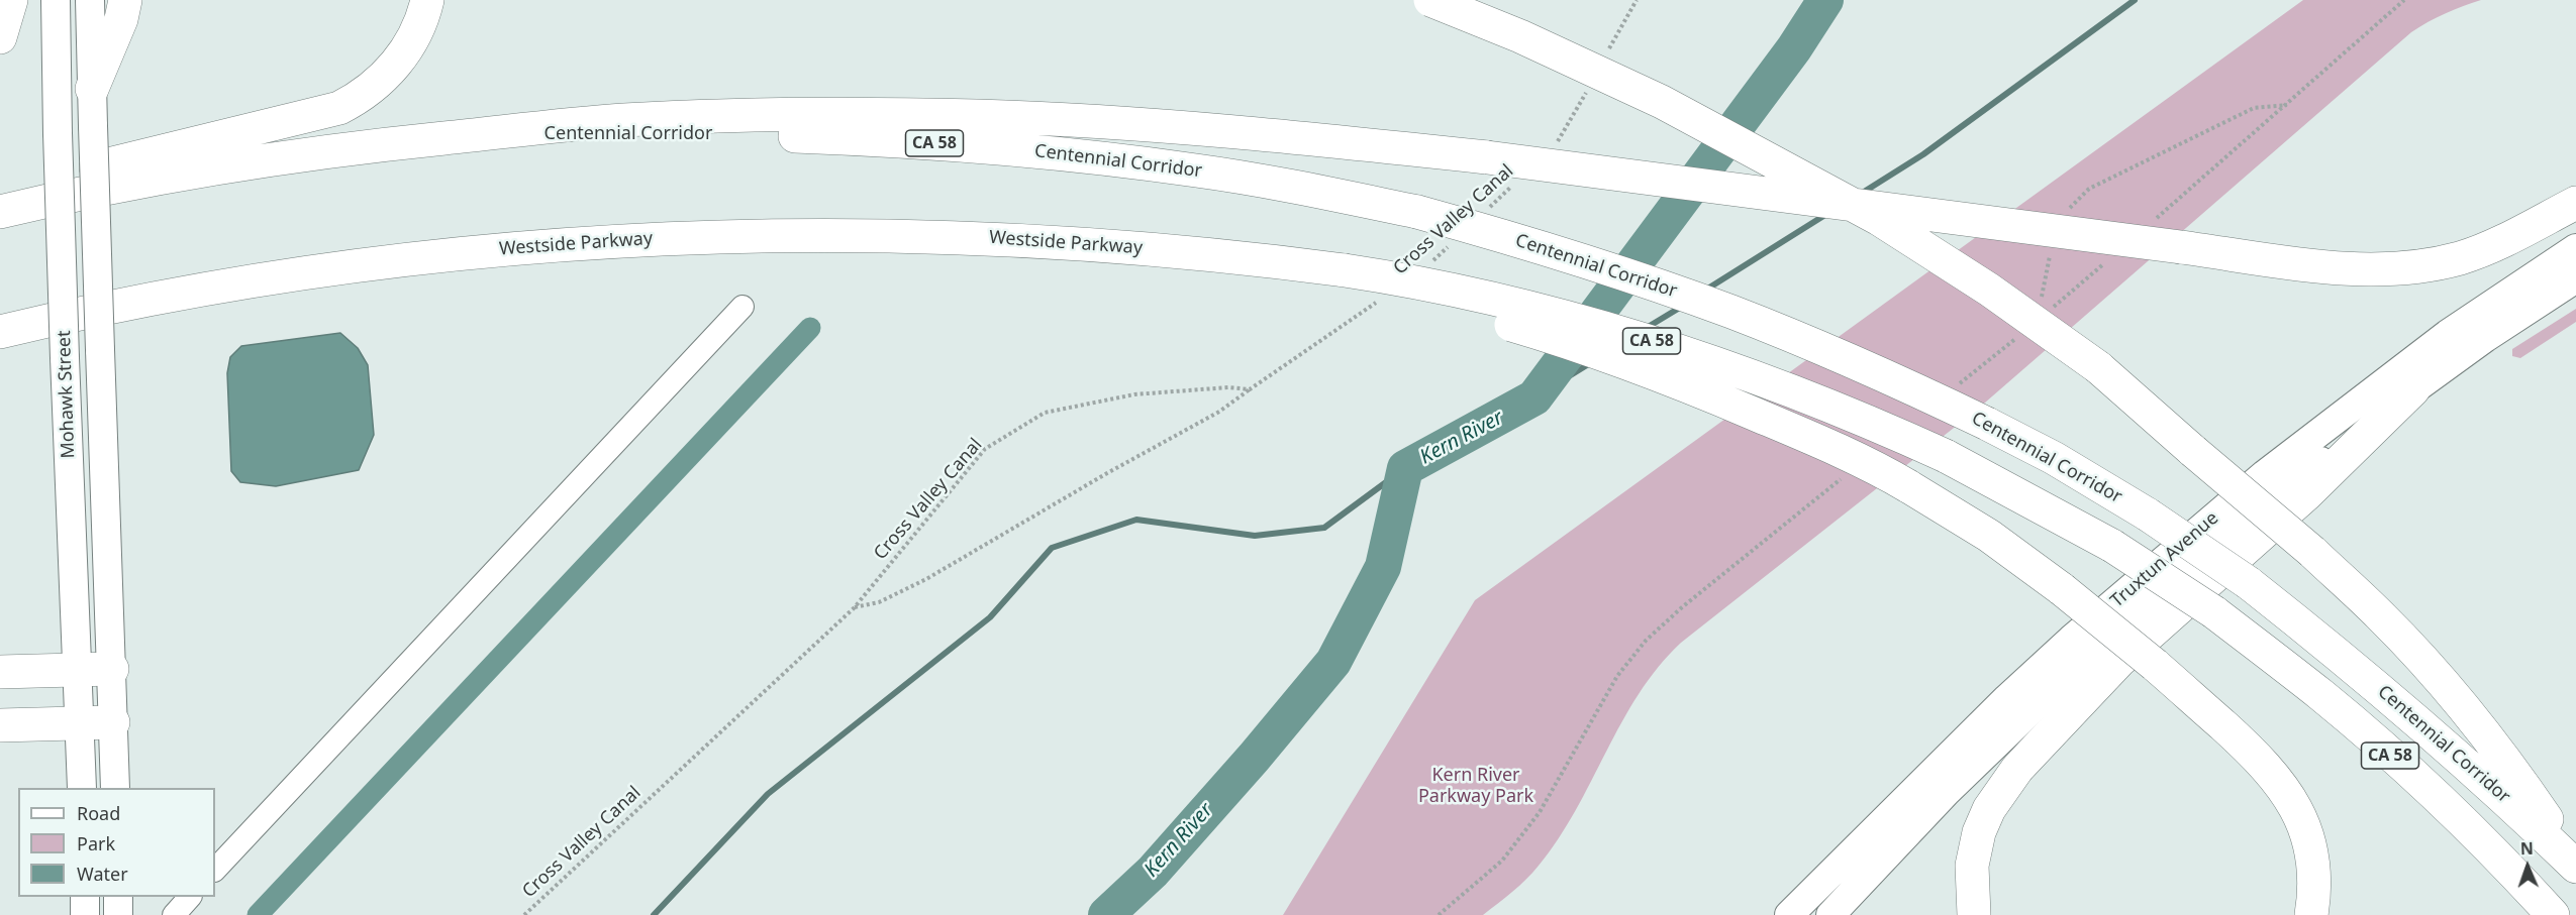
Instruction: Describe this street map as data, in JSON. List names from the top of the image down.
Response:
{
  "streets": {
    "highway": ["Centennial Corridor", "CA 58", "Westside Parkway"],
    "main road": ["Mohawk Street", "Truxtun Avenue"],
    "path": ["Cross Valley Canal"]
  },
  "crossings": [
    ["CA 58", "Westside Parkway"]
  ],
  "water": ["Kern River"],
  "parks": ["Kern River Parkway Park"],
  "legend": ["Road", "Park", "Water"],
  "north": "top"
}
